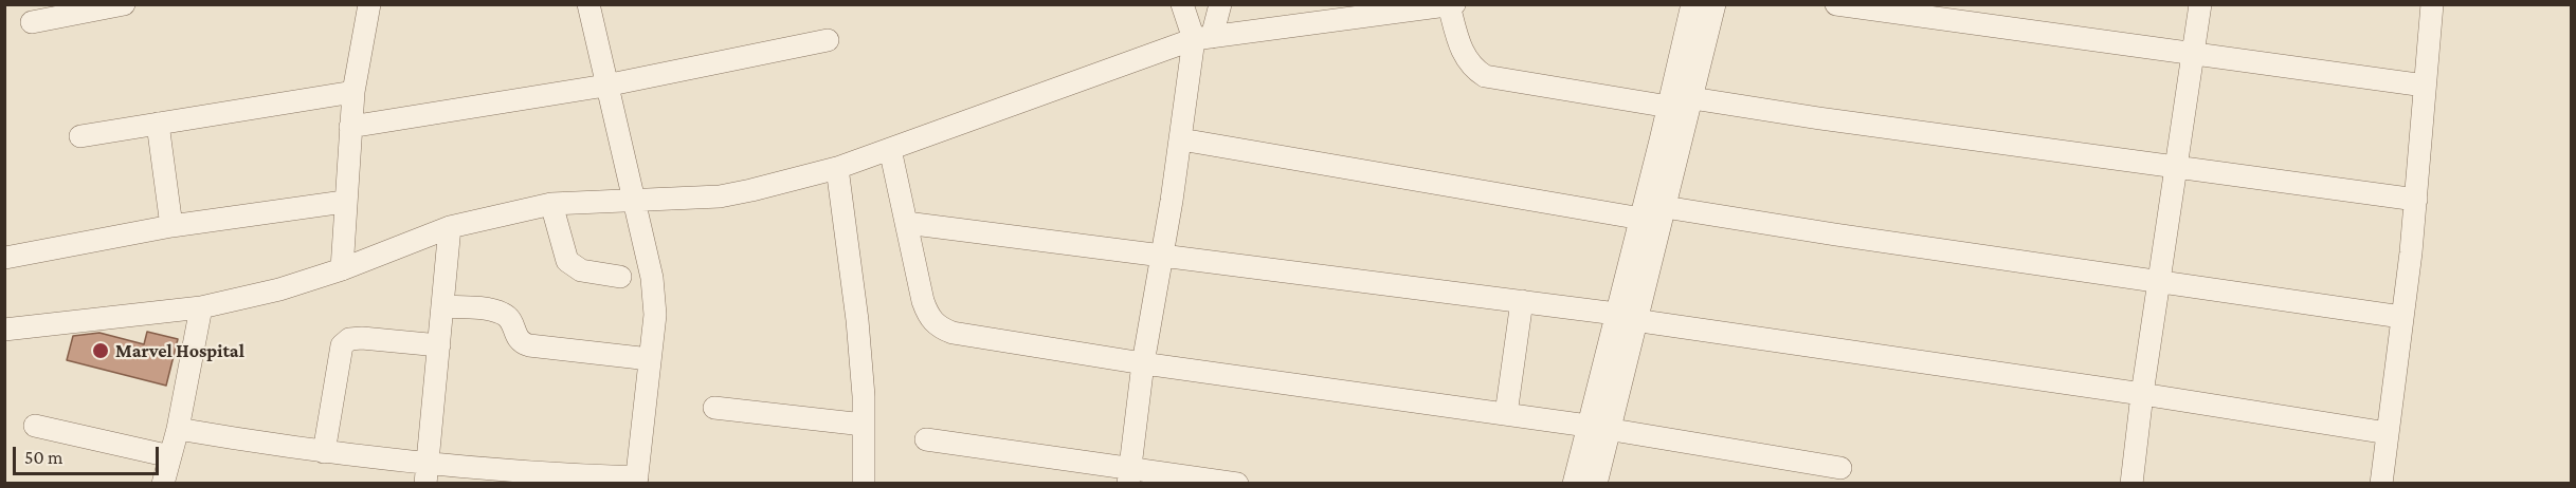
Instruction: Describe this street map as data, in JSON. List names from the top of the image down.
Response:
{
  "places": ["Marvel Hospital"],
  "scale_bar": "50 m"
}
